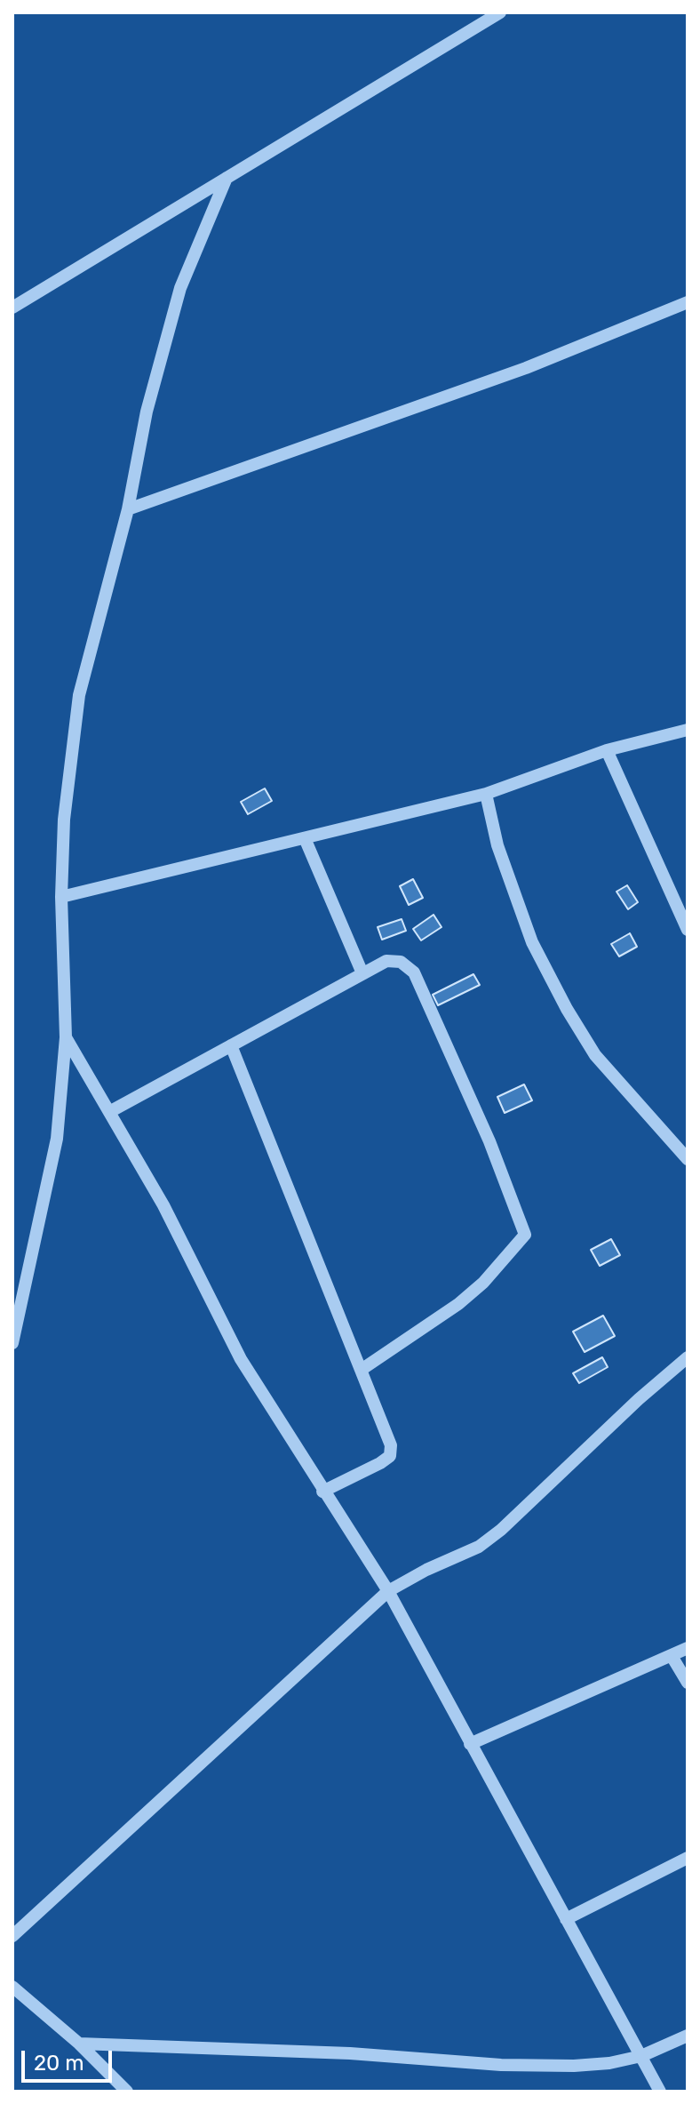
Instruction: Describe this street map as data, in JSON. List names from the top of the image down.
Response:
{
  "scale_bar": "20 m"
}
